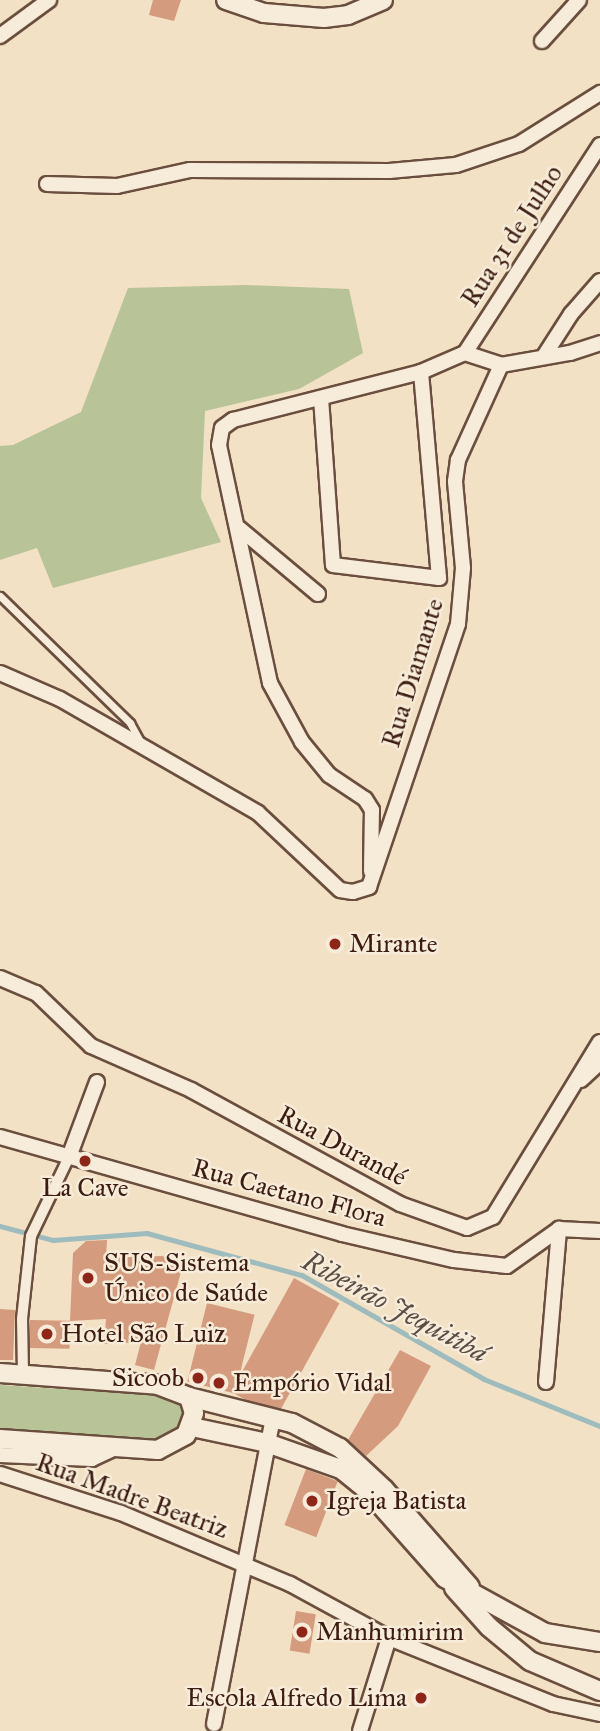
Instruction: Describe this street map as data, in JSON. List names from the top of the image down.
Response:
{
  "streets": {
    "street": [
      "Rua 31 de Julho",
      "Rua Diamante",
      "Rua Durandé",
      "Rua Caetano Flora",
      "Rua Madre Beatriz"
    ]
  },
  "water": ["Ribeirão Jequitibá"],
  "places": [
    "Mirante",
    "La Cave",
    "SUS-Sistema Único de Saúde",
    "Hotel São Luiz",
    "Sicoob",
    "Empório Vidal",
    "Igreja Batista",
    "Manhumirim",
    "Escola Alfredo Lima"
  ]
}
